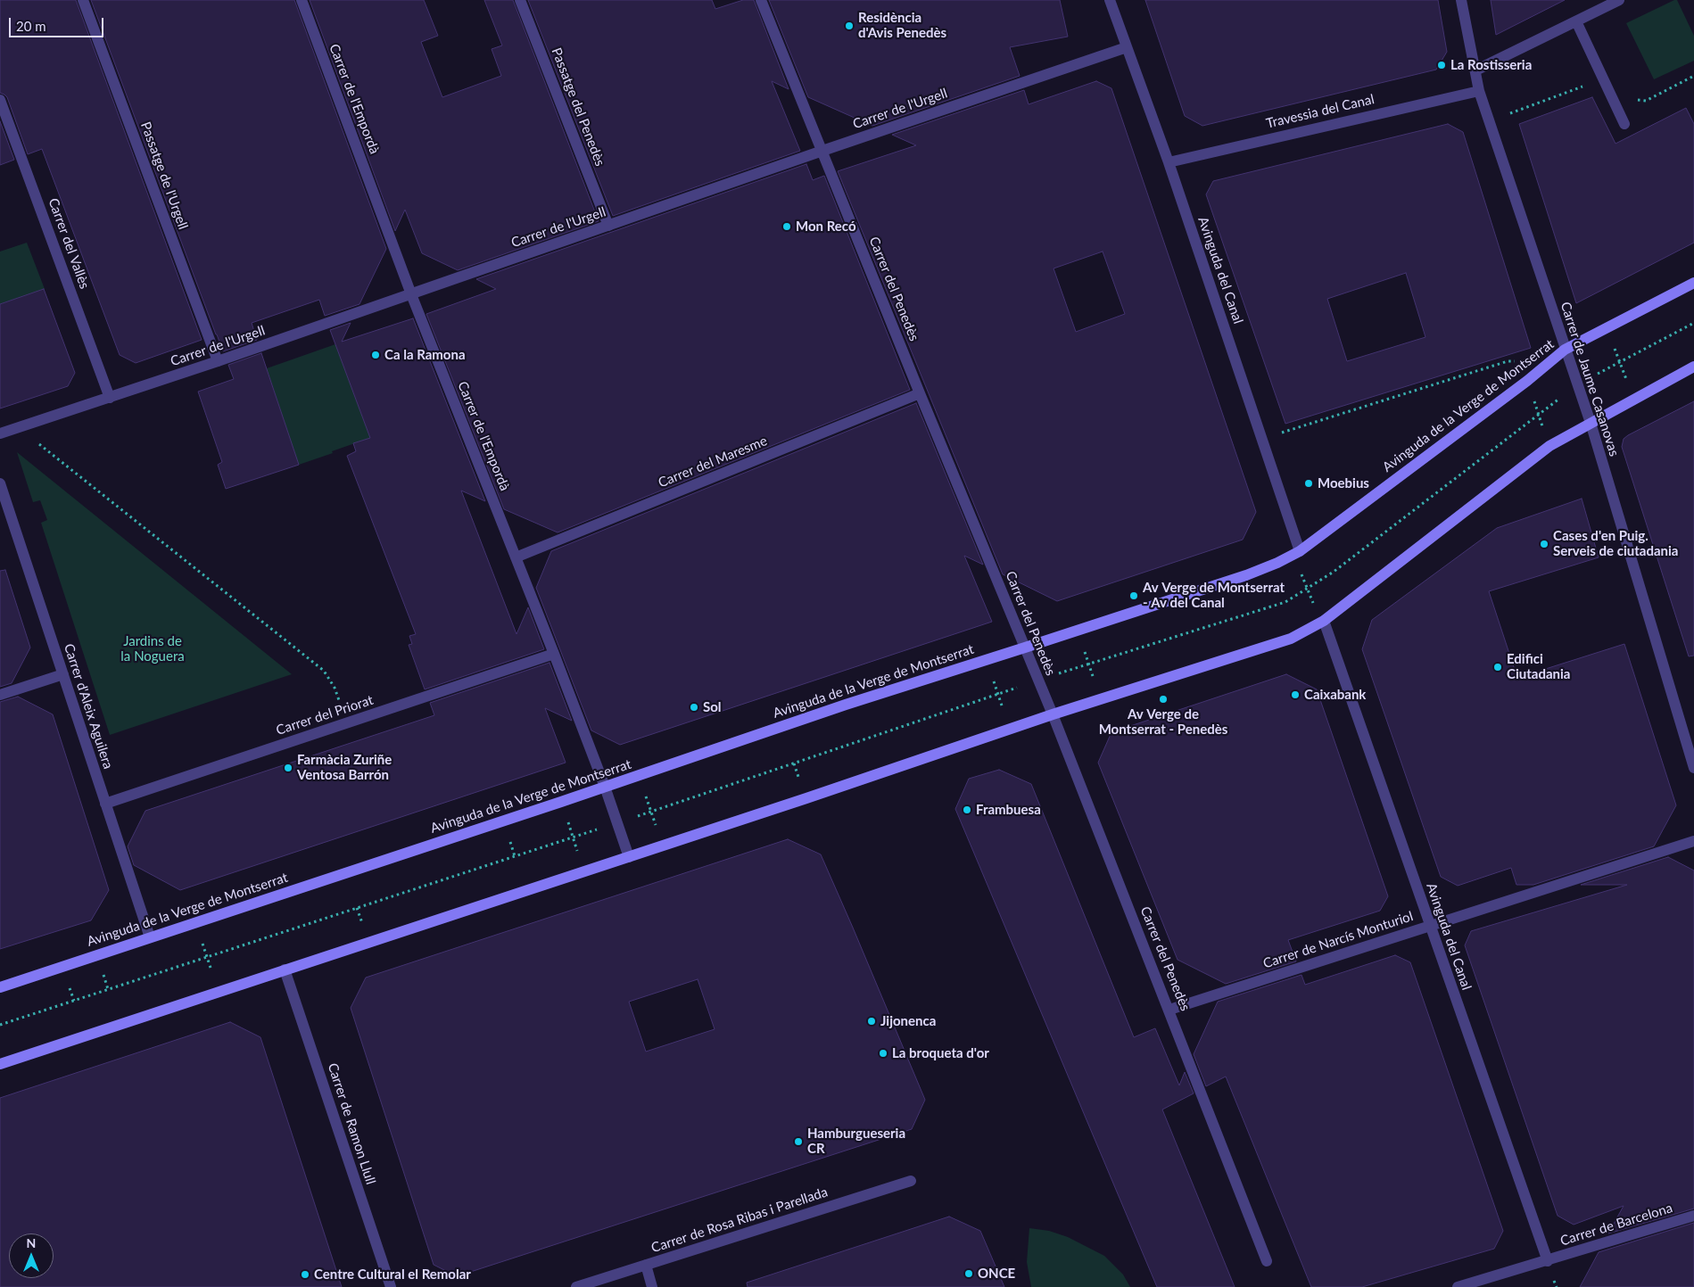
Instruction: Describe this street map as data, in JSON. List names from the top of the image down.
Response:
{
  "streets": {
    "street": [
      "Carrer de l'Empordà",
      "Passatge del Penedès",
      "Carrer de l'Urgell",
      "Travessia del Canal",
      "Passatge de l'Urgell",
      "Carrer del Vallès",
      "Avinguda del Canal",
      "Carrer del Penedès",
      "Carrer de Jaume Casanovas",
      "Avinguda de la Verge de Montserrat",
      "Carrer del Maresme",
      "Carrer d'Aleix Aguilera",
      "Carrer del Priorat",
      "Carrer de Narcís Monturiol",
      "Carrer de Ramon Llull",
      "Carrer de Rosa Ribas i Parellada",
      "Carrer de Barcelona"
    ]
  },
  "crossings": [
    ["Carrer de l'Empordà", "Carrer de l'Urgell"],
    ["Carrer de l'Empordà", "Avinguda de la Verge de Montserrat"],
    ["Carrer de l'Empordà", "Carrer del Maresme"],
    ["Carrer de l'Empordà", "Carrer del Priorat"],
    ["Passatge del Penedès", "Carrer de l'Urgell"],
    ["Carrer de l'Urgell", "Passatge de l'Urgell"],
    ["Carrer de l'Urgell", "Carrer del Vallès"],
    ["Carrer de l'Urgell", "Avinguda del Canal"],
    ["Carrer de l'Urgell", "Carrer del Penedès"],
    ["Travessia del Canal", "Avinguda del Canal"],
    ["Travessia del Canal", "Carrer de Jaume Casanovas"],
    ["Avinguda del Canal", "Avinguda de la Verge de Montserrat"],
    ["Avinguda del Canal", "Carrer de Narcís Monturiol"],
    ["Avinguda del Canal", "Carrer de Barcelona"],
    ["Carrer del Penedès", "Avinguda de la Verge de Montserrat"],
    ["Carrer del Penedès", "Carrer del Maresme"],
    ["Carrer del Penedès", "Carrer de Narcís Monturiol"],
    ["Carrer de Jaume Casanovas", "Avinguda de la Verge de Montserrat"],
    ["Avinguda de la Verge de Montserrat", "Carrer d'Aleix Aguilera"],
    ["Carrer d'Aleix Aguilera", "Carrer del Priorat"]
  ],
  "parks": ["Jardins de la Noguera"],
  "places": [
    "Residència d'Avis Penedès",
    "La Rostisseria",
    "Mon Recó",
    "Ca la Ramona",
    "Moebius",
    "Cases d'en Puig. Serveis de ciutadania",
    "Av Verge de Montserrat - Av del Canal",
    "Edifici Ciutadania",
    "Caixabank",
    "Av Verge de Montserrat - Penedès",
    "Sol",
    "Farmàcia Zuriñe Ventosa Barrón",
    "Frambuesa",
    "Jijonenca",
    "La broqueta d'or",
    "Hamburgueseria CR",
    "ONCE",
    "Centre Cultural el Remolar"
  ],
  "scale_bar": "20 m",
  "north": "top"
}
